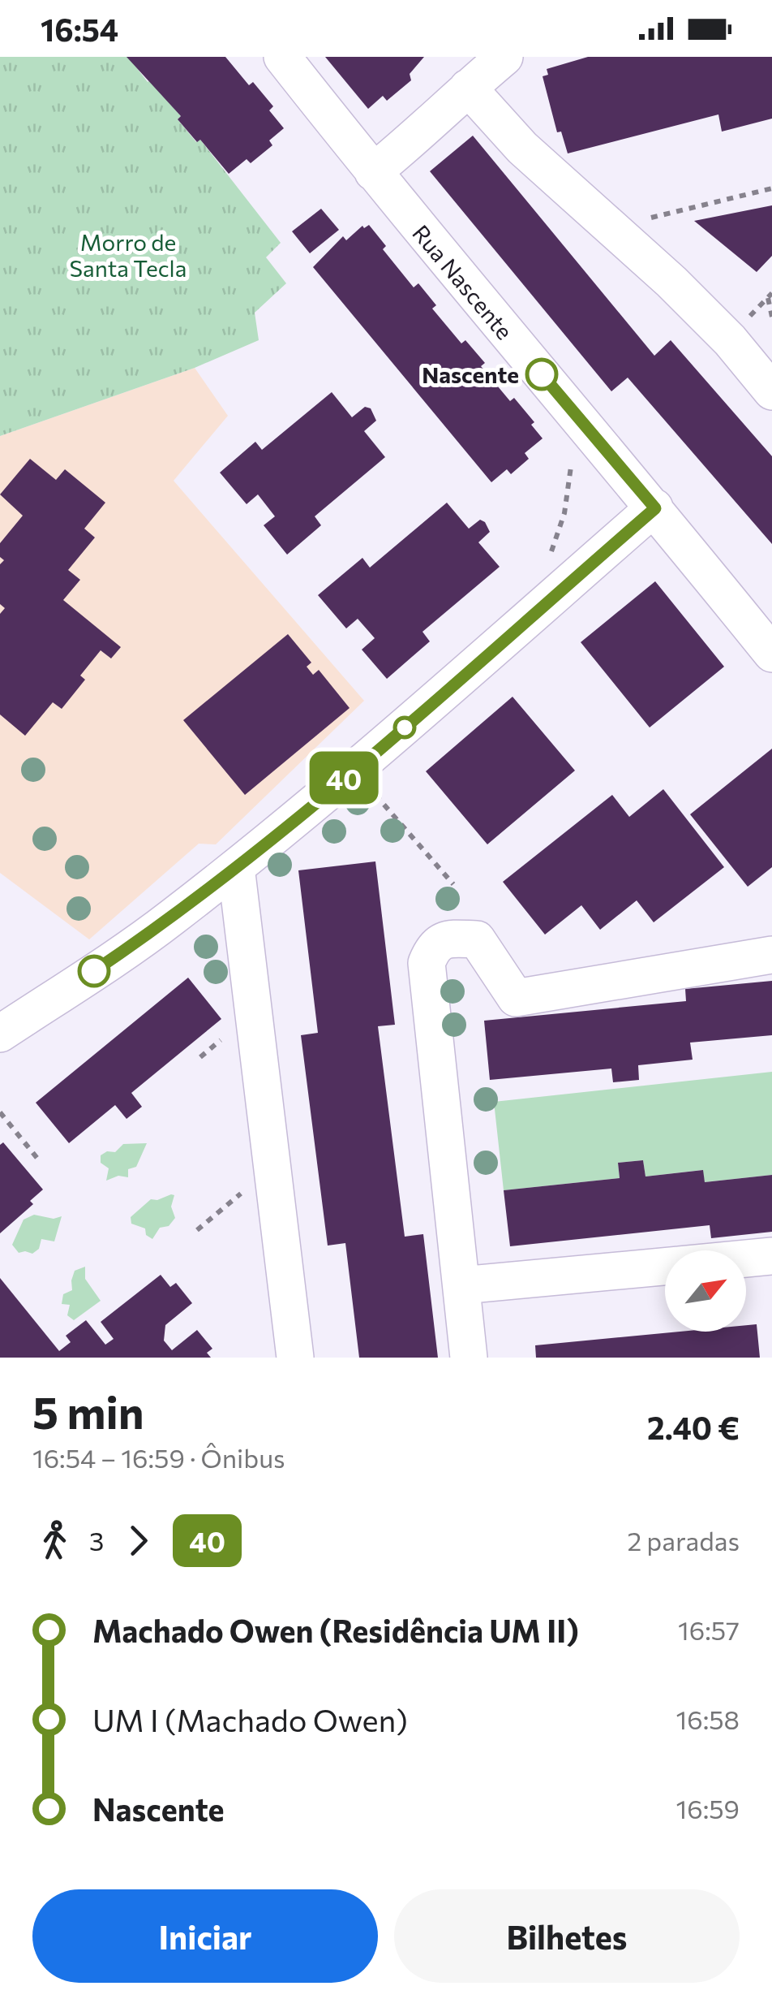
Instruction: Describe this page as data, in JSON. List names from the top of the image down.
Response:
{
  "streets": {
    "street": ["Rua Nascente"]
  },
  "parks": ["Morro de Santa Tecla"],
  "places": ["Nascente"],
  "lines": ["bus line 40"],
  "north": "top right",
  "page": {
    "status": "16:54",
    "on_map": "40",
    "heading": ["5 min", "16:54 – 16:59 · Ônibus", "2.40 €"],
    "legs": ["3", "40", "2 paradas"],
    "list": [
      {
        "name": "Machado Owen (Residência UM II)",
        "value": "16:57"
      },
      {
        "name": "UM I (Machado Owen)",
        "value": "16:58"
      },
      {
        "name": "Nascente",
        "value": "16:59"
      }
    ],
    "buttons": ["Iniciar", "Bilhetes"]
  }
}
